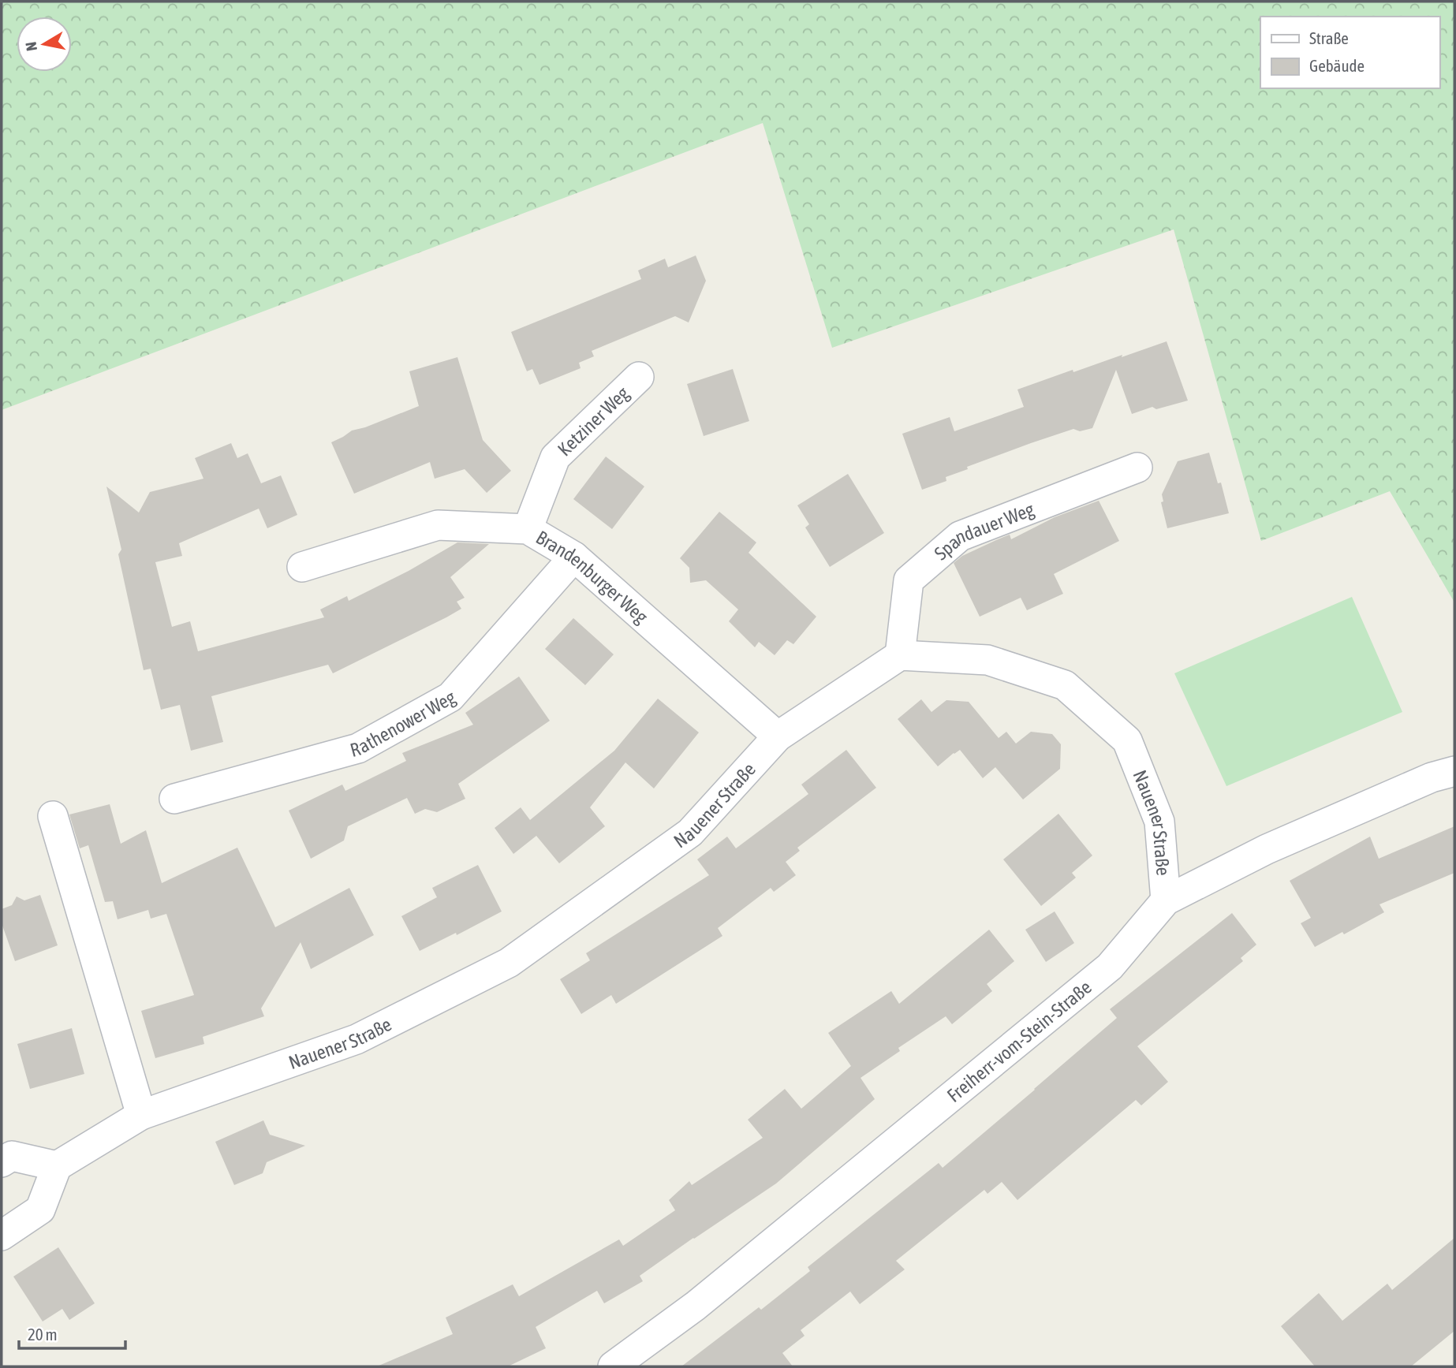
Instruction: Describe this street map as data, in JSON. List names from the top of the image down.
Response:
{
  "streets": {
    "street": [
      "Ketziner Weg",
      "Spandauer Weg",
      "Brandenburger Weg",
      "Rathenower Weg",
      "Nauener Straße",
      "Freiherr-vom-Stein-Straße"
    ]
  },
  "crossings": [
    ["Ketziner Weg", "Brandenburger Weg"],
    ["Spandauer Weg", "Nauener Straße"],
    ["Brandenburger Weg", "Rathenower Weg"],
    ["Brandenburger Weg", "Nauener Straße"],
    ["Nauener Straße", "Freiherr-vom-Stein-Straße"]
  ],
  "legend": ["Straße", "Gebäude"],
  "scale_bar": "20 m",
  "north": "left"
}
